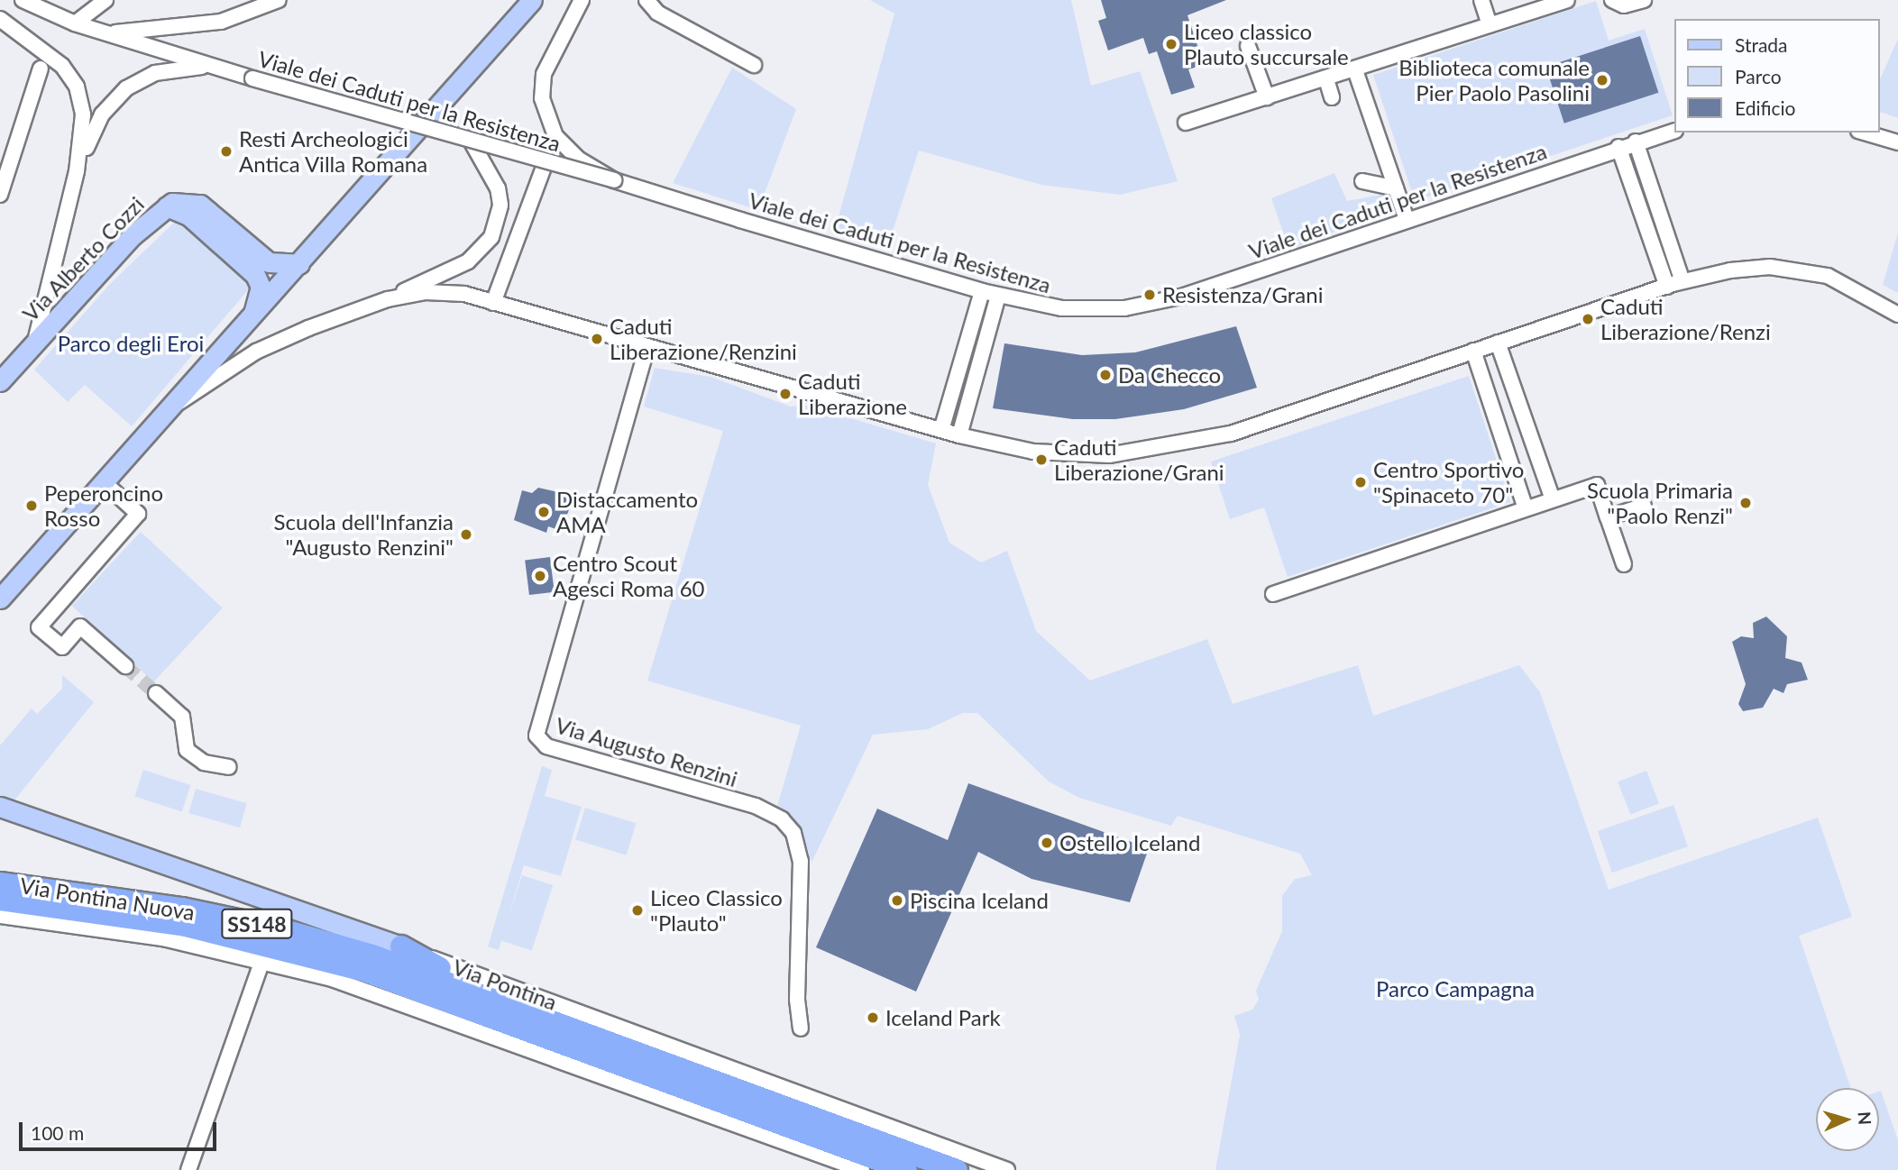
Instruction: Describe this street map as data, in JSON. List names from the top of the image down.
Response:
{
  "streets": {
    "highway": ["Via Pontina Nuova", "SS148", "Via Pontina"],
    "main road": ["Via Alberto Cozzi"],
    "street": ["Viale dei Caduti per la Resistenza", "Via Augusto Renzini"]
  },
  "crossings": [
    ["Viale dei Caduti per la Resistenza", "Via Alberto Cozzi"],
    ["Via Pontina Nuova", "Via Pontina"]
  ],
  "parks": ["Parco degli Eroi", "Parco Campagna"],
  "places": [
    "Liceo classico Plauto succursale",
    "Biblioteca comunale Pier Paolo Pasolini",
    "Resti Archeologici Antica Villa Romana",
    "Resistenza/Grani",
    "Caduti Liberazione/Renzi",
    "Caduti Liberazione/Renzini",
    "Da Checco",
    "Caduti Liberazione",
    "Caduti Liberazione/Grani",
    "Centro Sportivo \"Spinaceto 70\"",
    "Scuola Primaria \"Paolo Renzi\"",
    "Peperoncino Rosso",
    "Distaccamento AMA",
    "Scuola dell'Infanzia \"Augusto Renzini\"",
    "Centro Scout Agesci Roma 60",
    "Ostello Iceland",
    "Piscina Iceland",
    "Liceo Classico \"Plauto\"",
    "Iceland Park"
  ],
  "legend": ["Strada", "Parco", "Edificio"],
  "scale_bar": "100 m",
  "north": "right"
}
